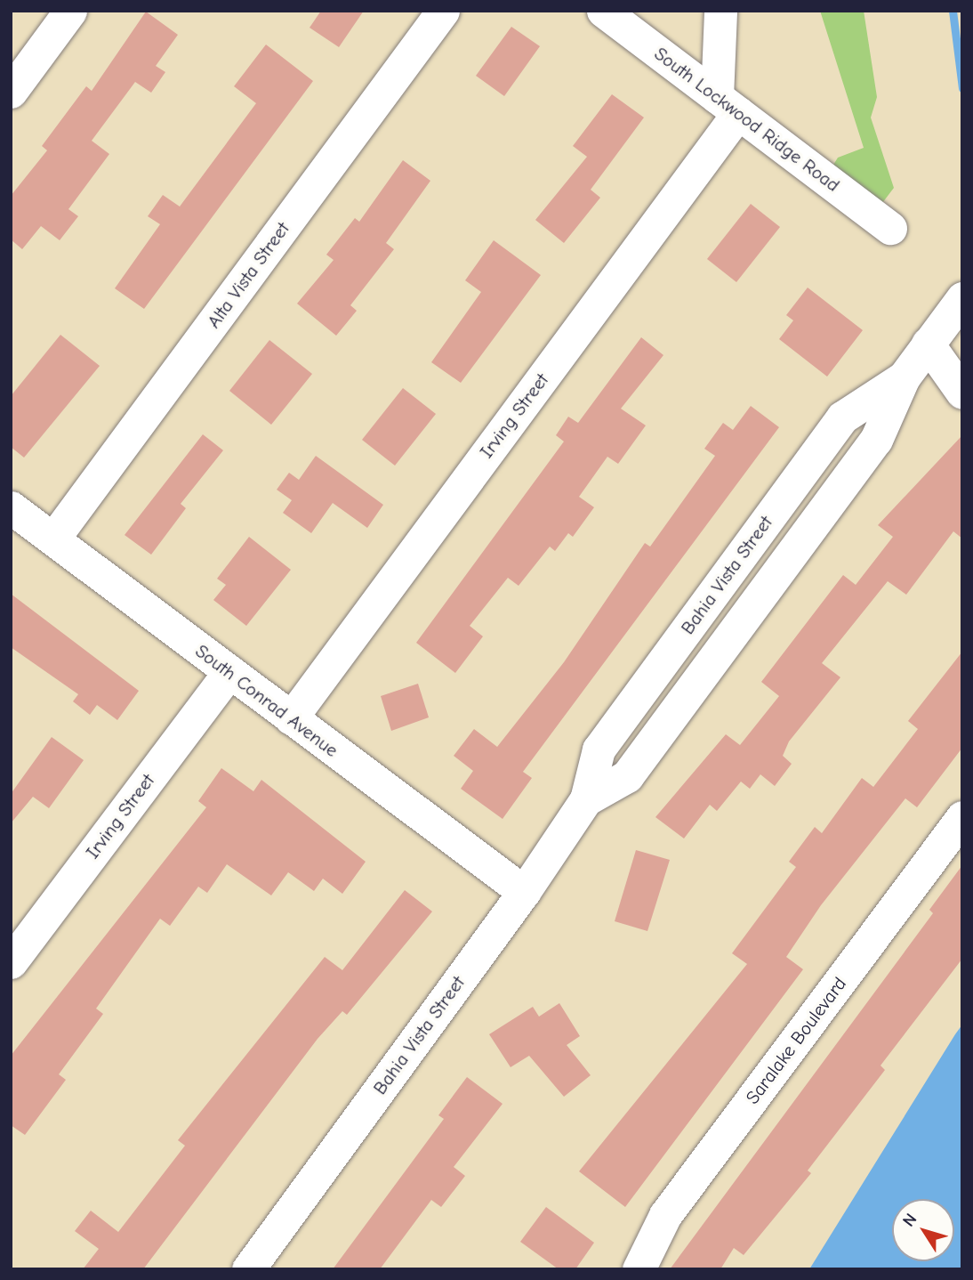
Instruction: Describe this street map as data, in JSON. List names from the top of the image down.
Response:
{
  "streets": {
    "street": [
      "South Lockwood Ridge Road",
      "Alta Vista Street",
      "Irving Street",
      "Bahia Vista Street",
      "South Conrad Avenue",
      "Saralake Boulevard"
    ]
  },
  "crossings": [
    ["South Lockwood Ridge Road", "Irving Street"],
    ["Alta Vista Street", "South Conrad Avenue"],
    ["Irving Street", "South Conrad Avenue"],
    ["Bahia Vista Street", "South Conrad Avenue"]
  ],
  "north": "top left"
}
